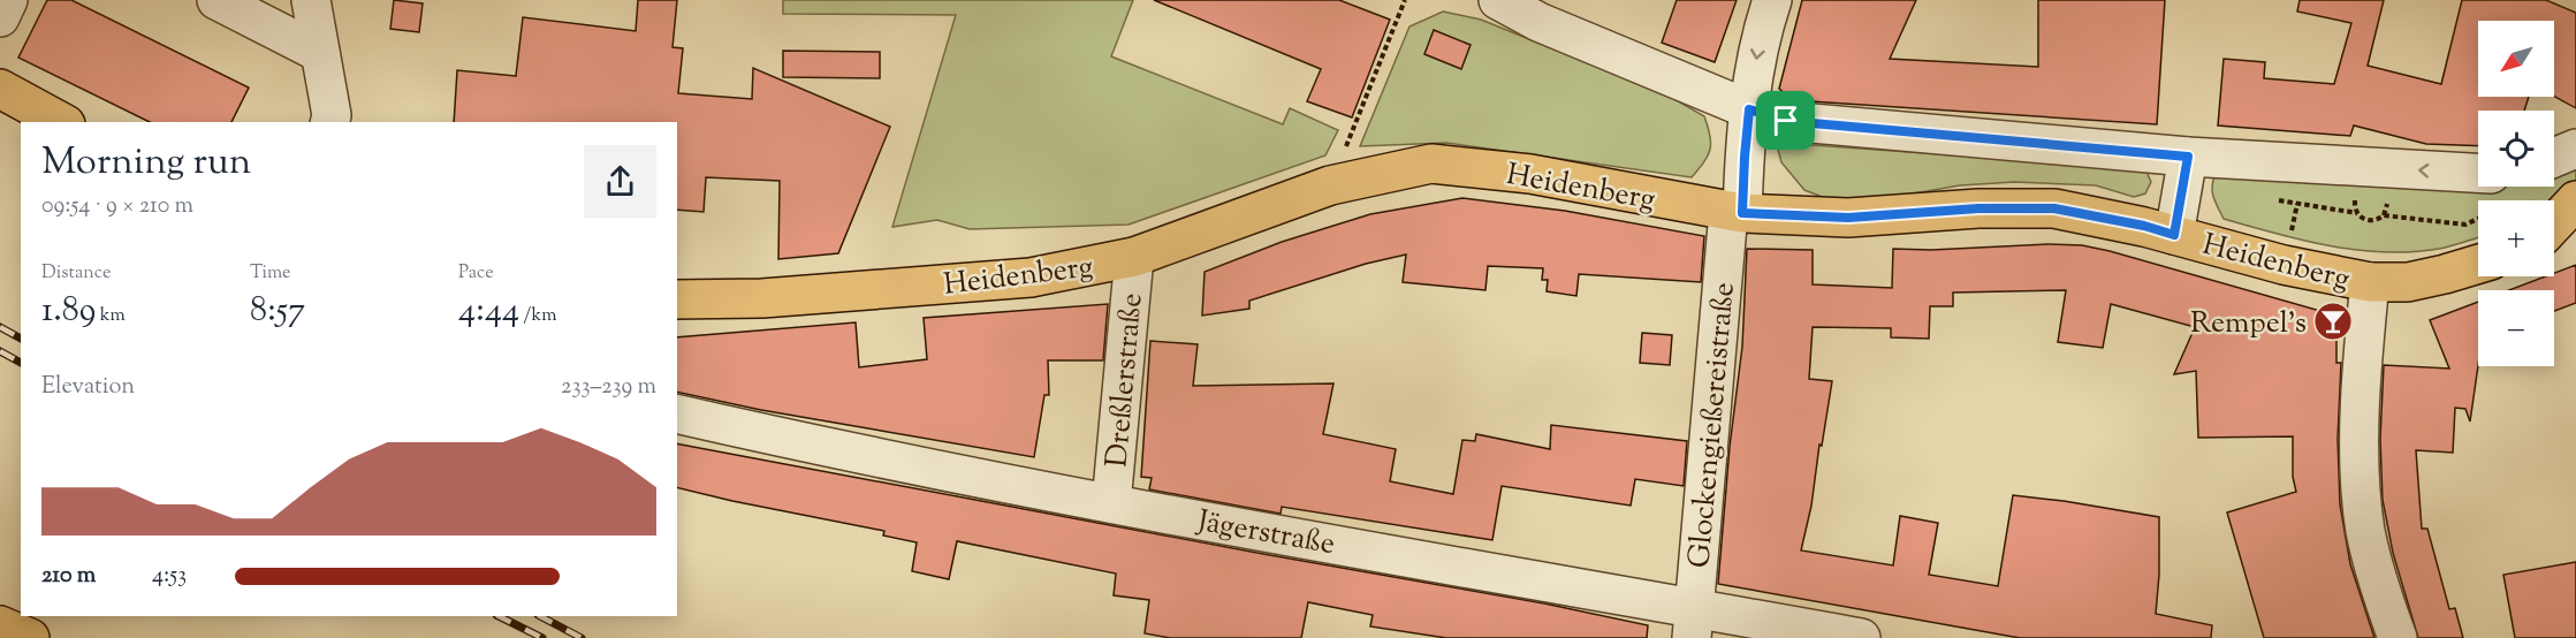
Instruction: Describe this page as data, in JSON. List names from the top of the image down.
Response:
{
  "streets": {
    "main road": ["Heidenberg"],
    "street": ["Dreßlerstraße", "Glockengießereistraße", "Jägerstraße"]
  },
  "crossings": [
    ["Heidenberg", "Dreßlerstraße"],
    ["Heidenberg", "Glockengießereistraße"],
    ["Dreßlerstraße", "Jägerstraße"],
    ["Glockengießereistraße", "Jägerstraße"]
  ],
  "places": {
    "bar": ["Rempel's"]
  },
  "north": "bottom left",
  "page": {
    "map_buttons": ["+", "−"],
    "heading": ["Morning run", "09:54 · 9 × 210 m"],
    "stats": [
      ["Distance", "1.89 km"],
      ["Time", "8:57"],
      ["Pace", "4:44 /km"]
    ],
    "chart": ["Elevation", "233–239 m"],
    "list": [
      {
        "name": "210 m",
        "note": "4:53"
      }
    ]
  }
}
